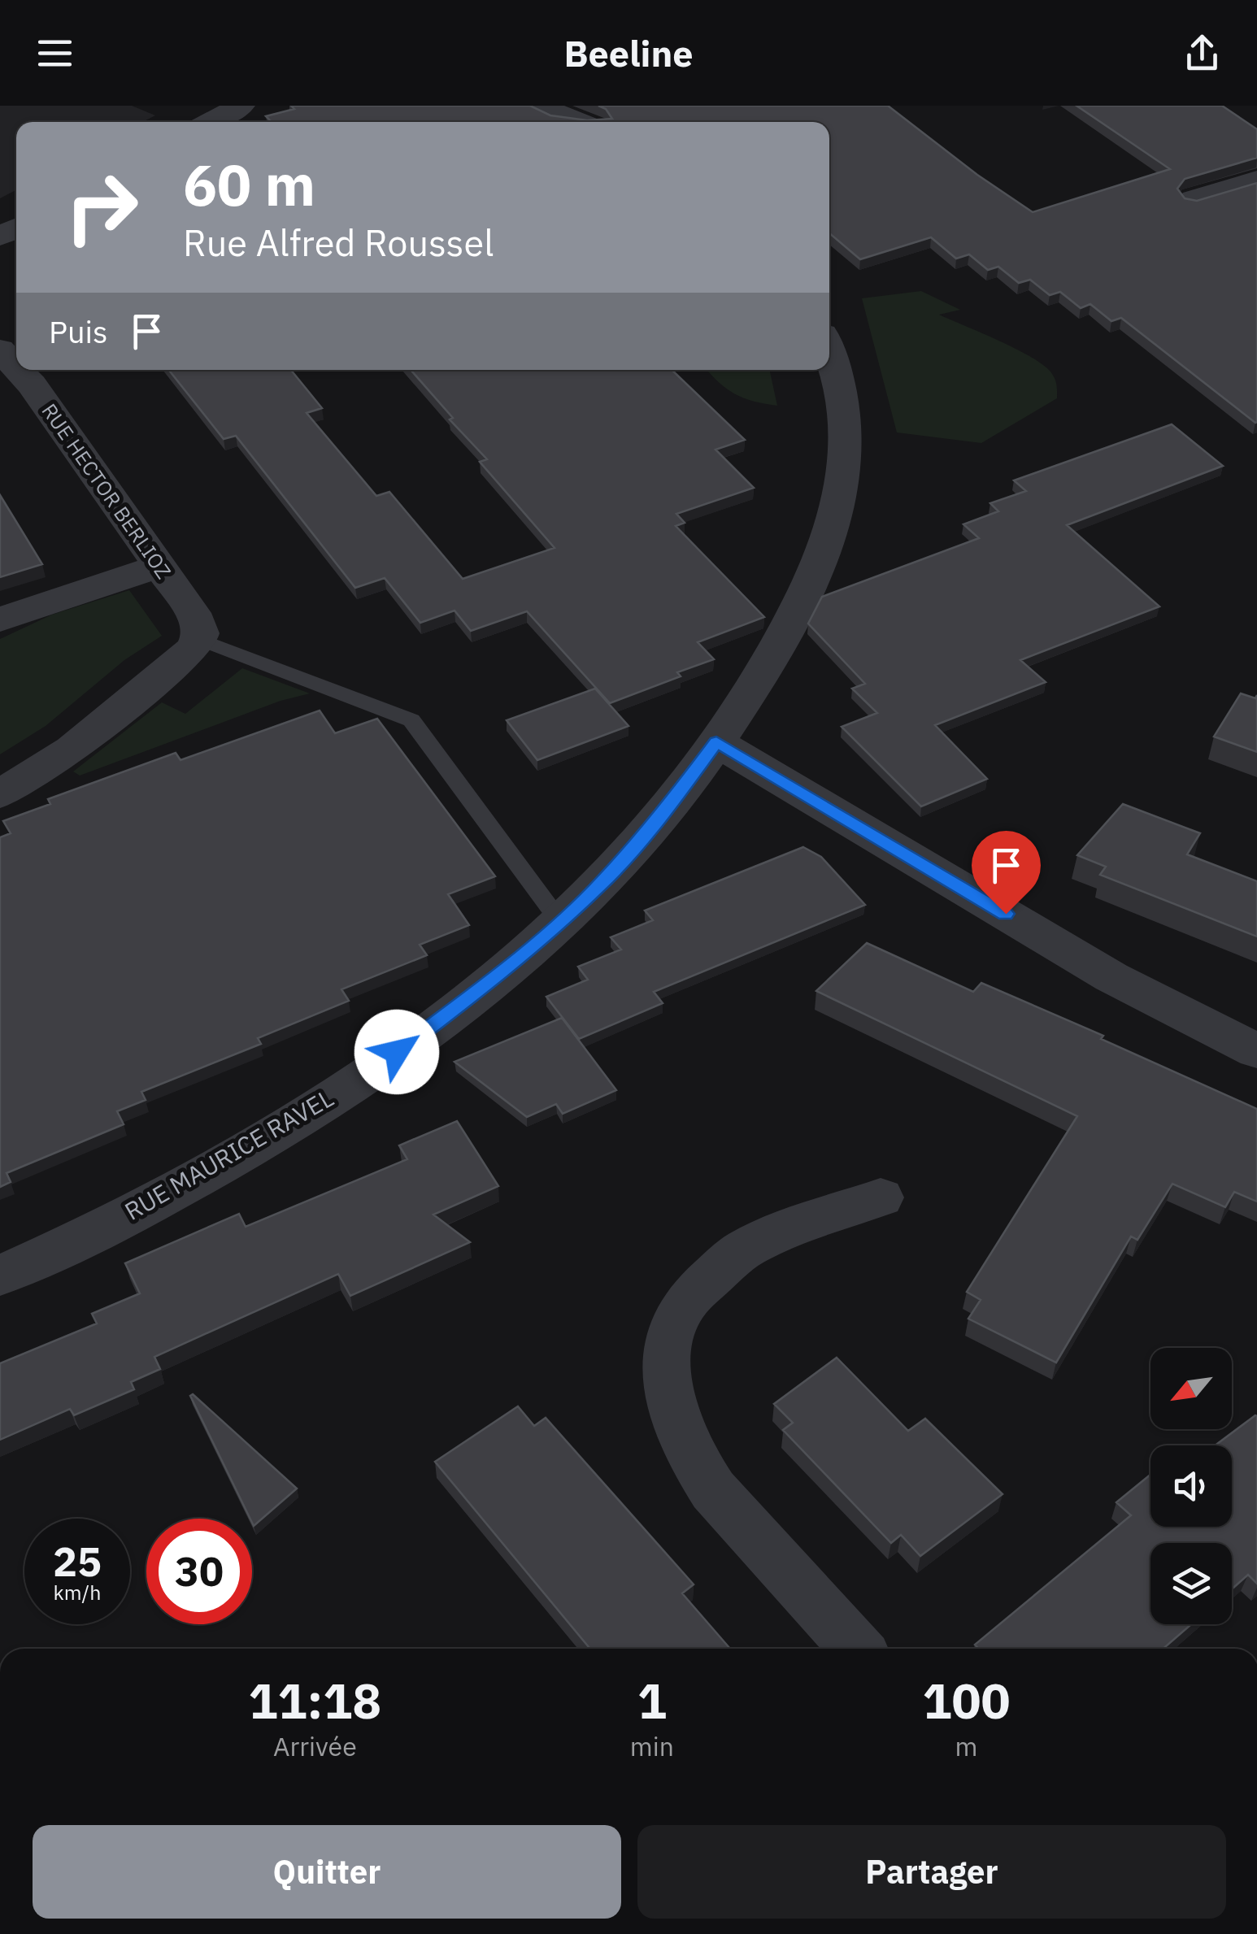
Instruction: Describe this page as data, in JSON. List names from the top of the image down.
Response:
{
  "streets": {
    "street": ["RUE HECTOR BERLIOZ", "RUE MAURICE RAVEL"]
  },
  "north": "bottom left",
  "page": {
    "header": "Beeline",
    "turn": ["60 m", "Rue Alfred Roussel"],
    "then": "Puis",
    "speed": "25 km/h",
    "limit": "30",
    "eta": [
      "11:18",
      "Arrivée",
      "1",
      "min",
      "100",
      "m"
    ],
    "buttons": ["Quitter", "Partager"]
  }
}
